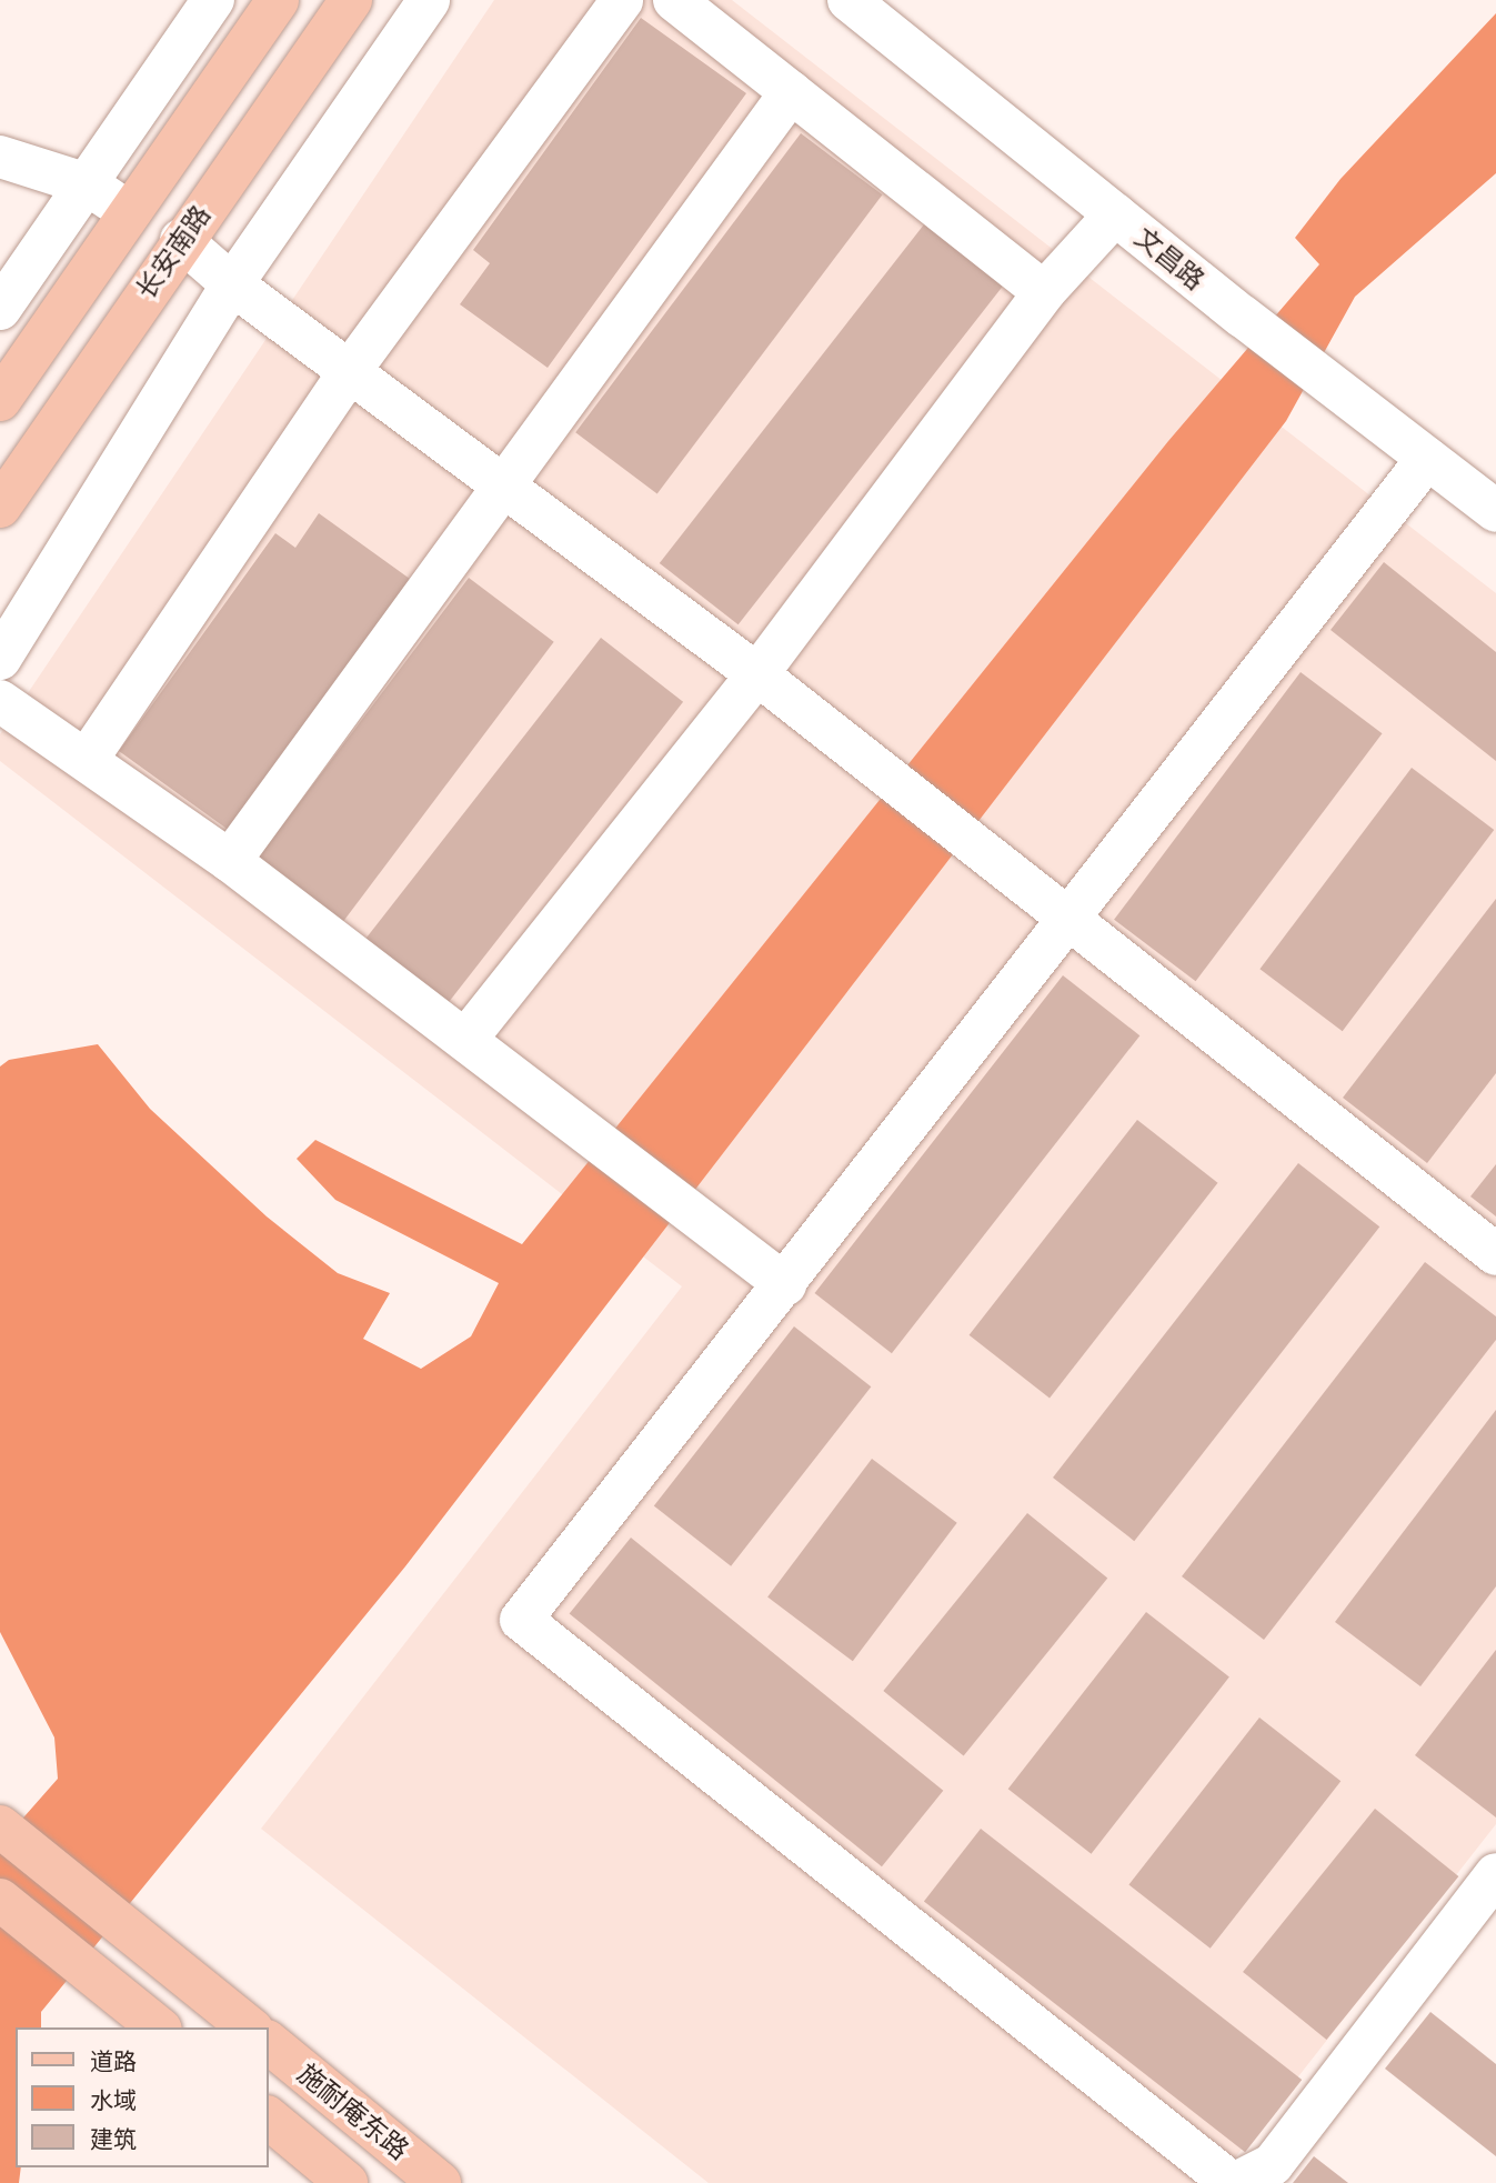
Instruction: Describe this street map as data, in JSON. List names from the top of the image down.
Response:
{
  "streets": {
    "main road": ["长安南路", "施耐庵东路"],
    "street": ["文昌路"]
  },
  "legend": ["道路", "水域", "建筑"]
}
